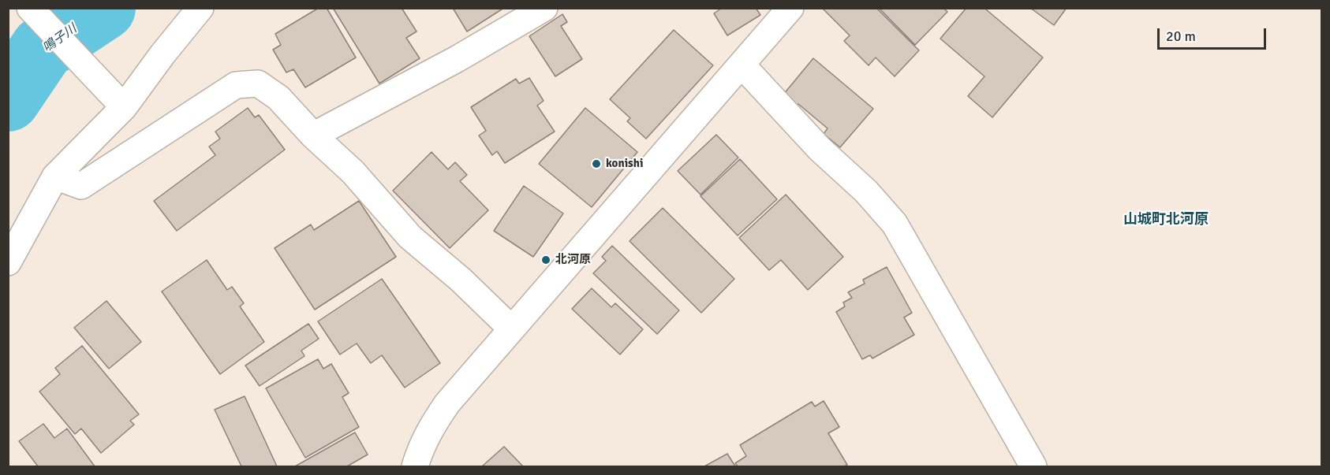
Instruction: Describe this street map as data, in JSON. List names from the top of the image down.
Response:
{
  "districts": ["山城町北河原"],
  "water": ["鳴子川"],
  "places": ["konishi", "北河原"],
  "scale_bar": "20 m"
}
